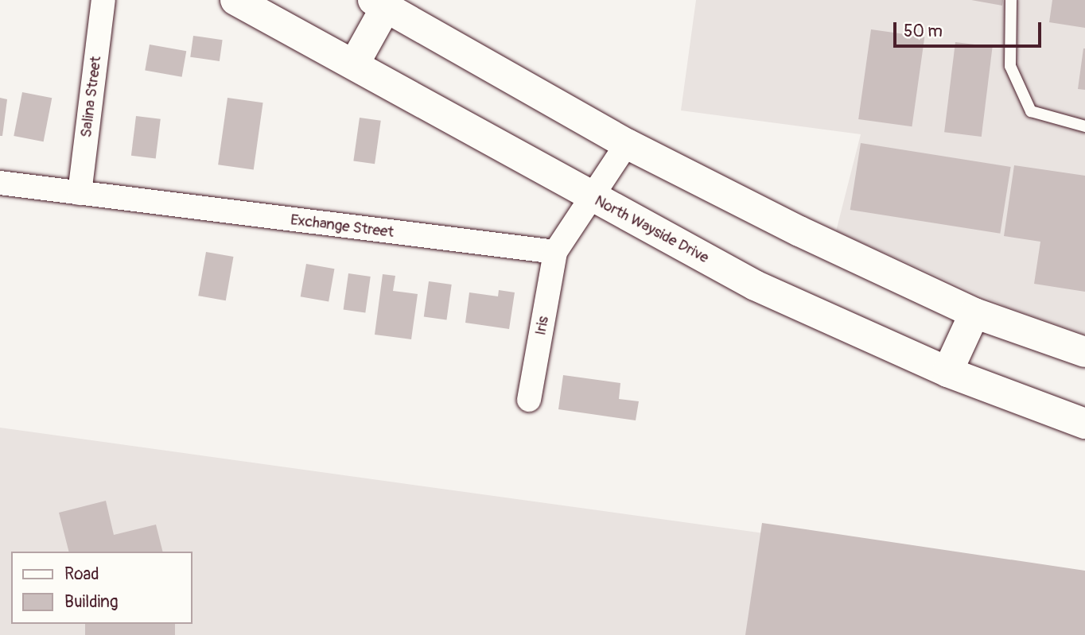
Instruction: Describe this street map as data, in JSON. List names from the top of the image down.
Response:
{
  "streets": {
    "main road": ["North Wayside Drive"],
    "street": ["Salina Street", "Exchange Street", "Iris"]
  },
  "crossings": [
    ["Salina Street", "Exchange Street"],
    ["Exchange Street", "Iris"]
  ],
  "legend": ["Road", "Building"],
  "scale_bar": "50 m"
}
